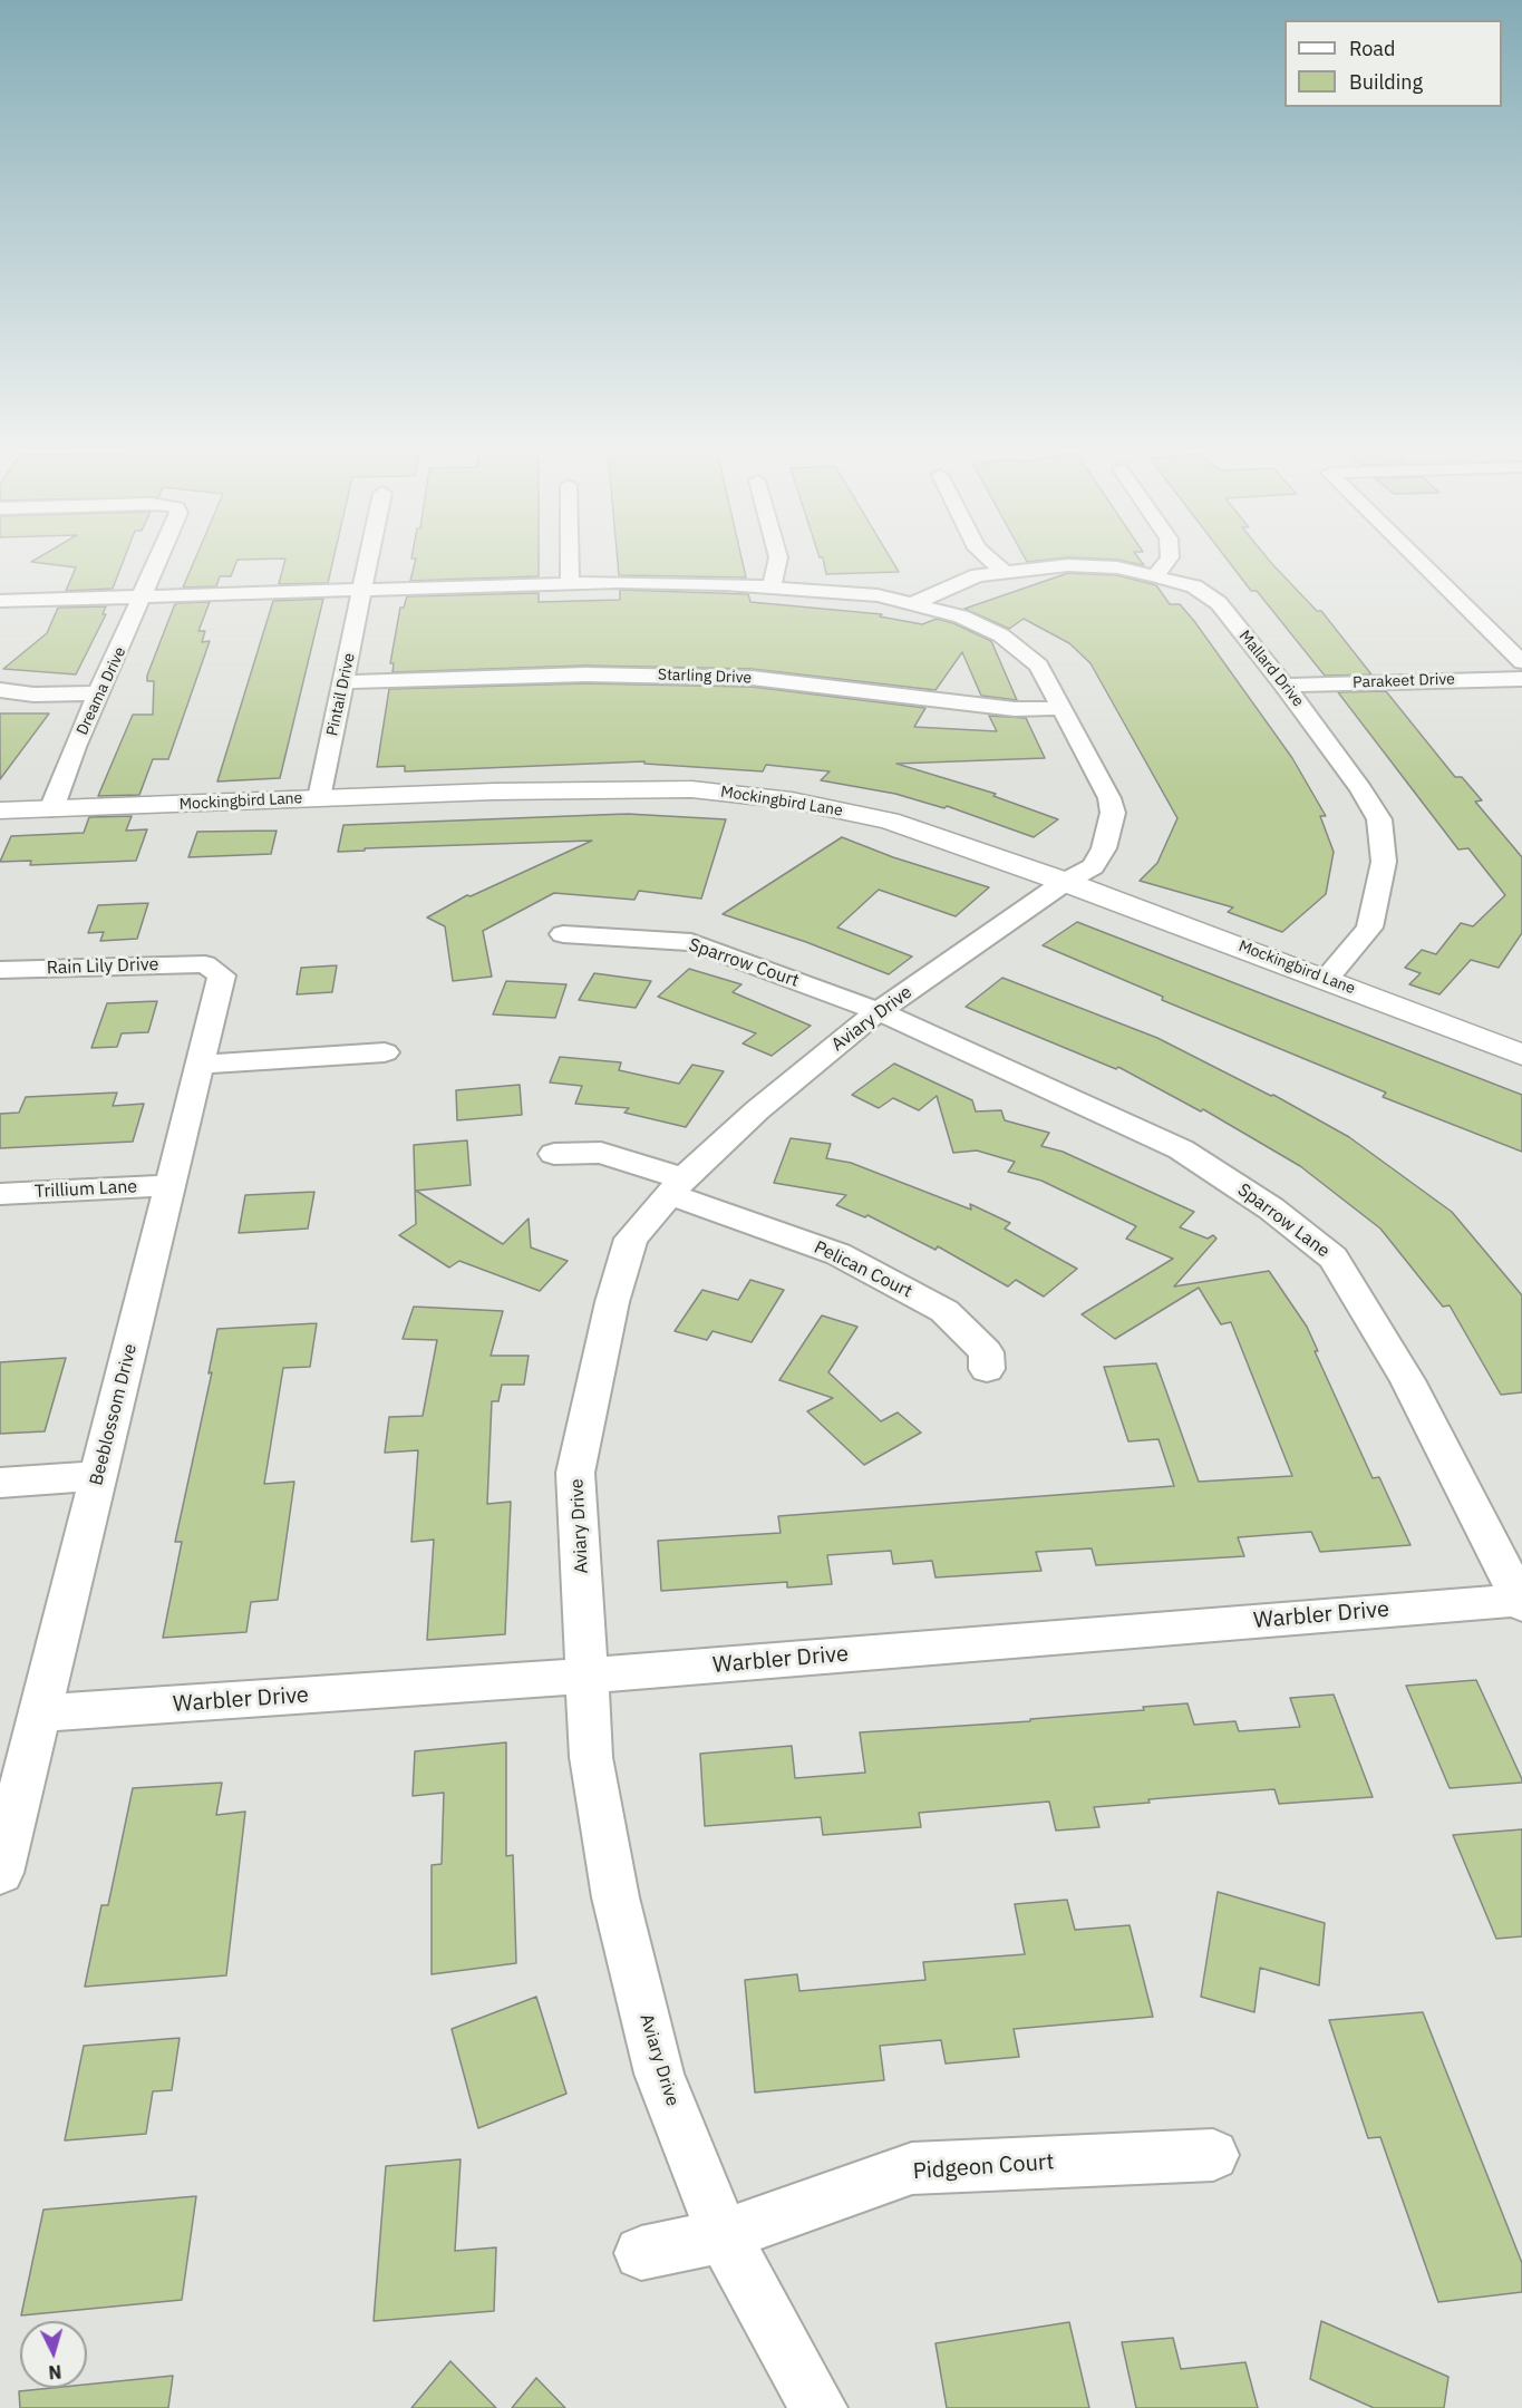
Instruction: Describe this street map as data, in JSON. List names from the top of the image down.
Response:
{
  "streets": {
    "street": [
      "Mallard Drive",
      "Starling Drive",
      "Parakeet Drive",
      "Dreama Drive",
      "Pintail Drive",
      "Mockingbird Lane",
      "Sparrow Court",
      "Rain Lily Drive",
      "Aviary Drive",
      "Trillium Lane",
      "Sparrow Lane",
      "Pelican Court",
      "Beeblossom Drive",
      "Warbler Drive",
      "Pidgeon Court"
    ]
  },
  "crossings": [
    ["Mallard Drive", "Parakeet Drive"],
    ["Mallard Drive", "Mockingbird Lane"],
    ["Mallard Drive", "Aviary Drive"],
    ["Starling Drive", "Pintail Drive"],
    ["Starling Drive", "Aviary Drive"],
    ["Dreama Drive", "Mockingbird Lane"],
    ["Dreama Drive", "Aviary Drive"],
    ["Pintail Drive", "Mockingbird Lane"],
    ["Pintail Drive", "Aviary Drive"],
    ["Mockingbird Lane", "Aviary Drive"],
    ["Sparrow Court", "Aviary Drive"],
    ["Sparrow Court", "Sparrow Lane"],
    ["Rain Lily Drive", "Beeblossom Drive"],
    ["Aviary Drive", "Sparrow Lane"],
    ["Aviary Drive", "Pelican Court"],
    ["Aviary Drive", "Warbler Drive"],
    ["Aviary Drive", "Pidgeon Court"],
    ["Trillium Lane", "Beeblossom Drive"],
    ["Sparrow Lane", "Warbler Drive"],
    ["Beeblossom Drive", "Warbler Drive"]
  ],
  "legend": ["Road", "Building"],
  "north": "bottom"
}
